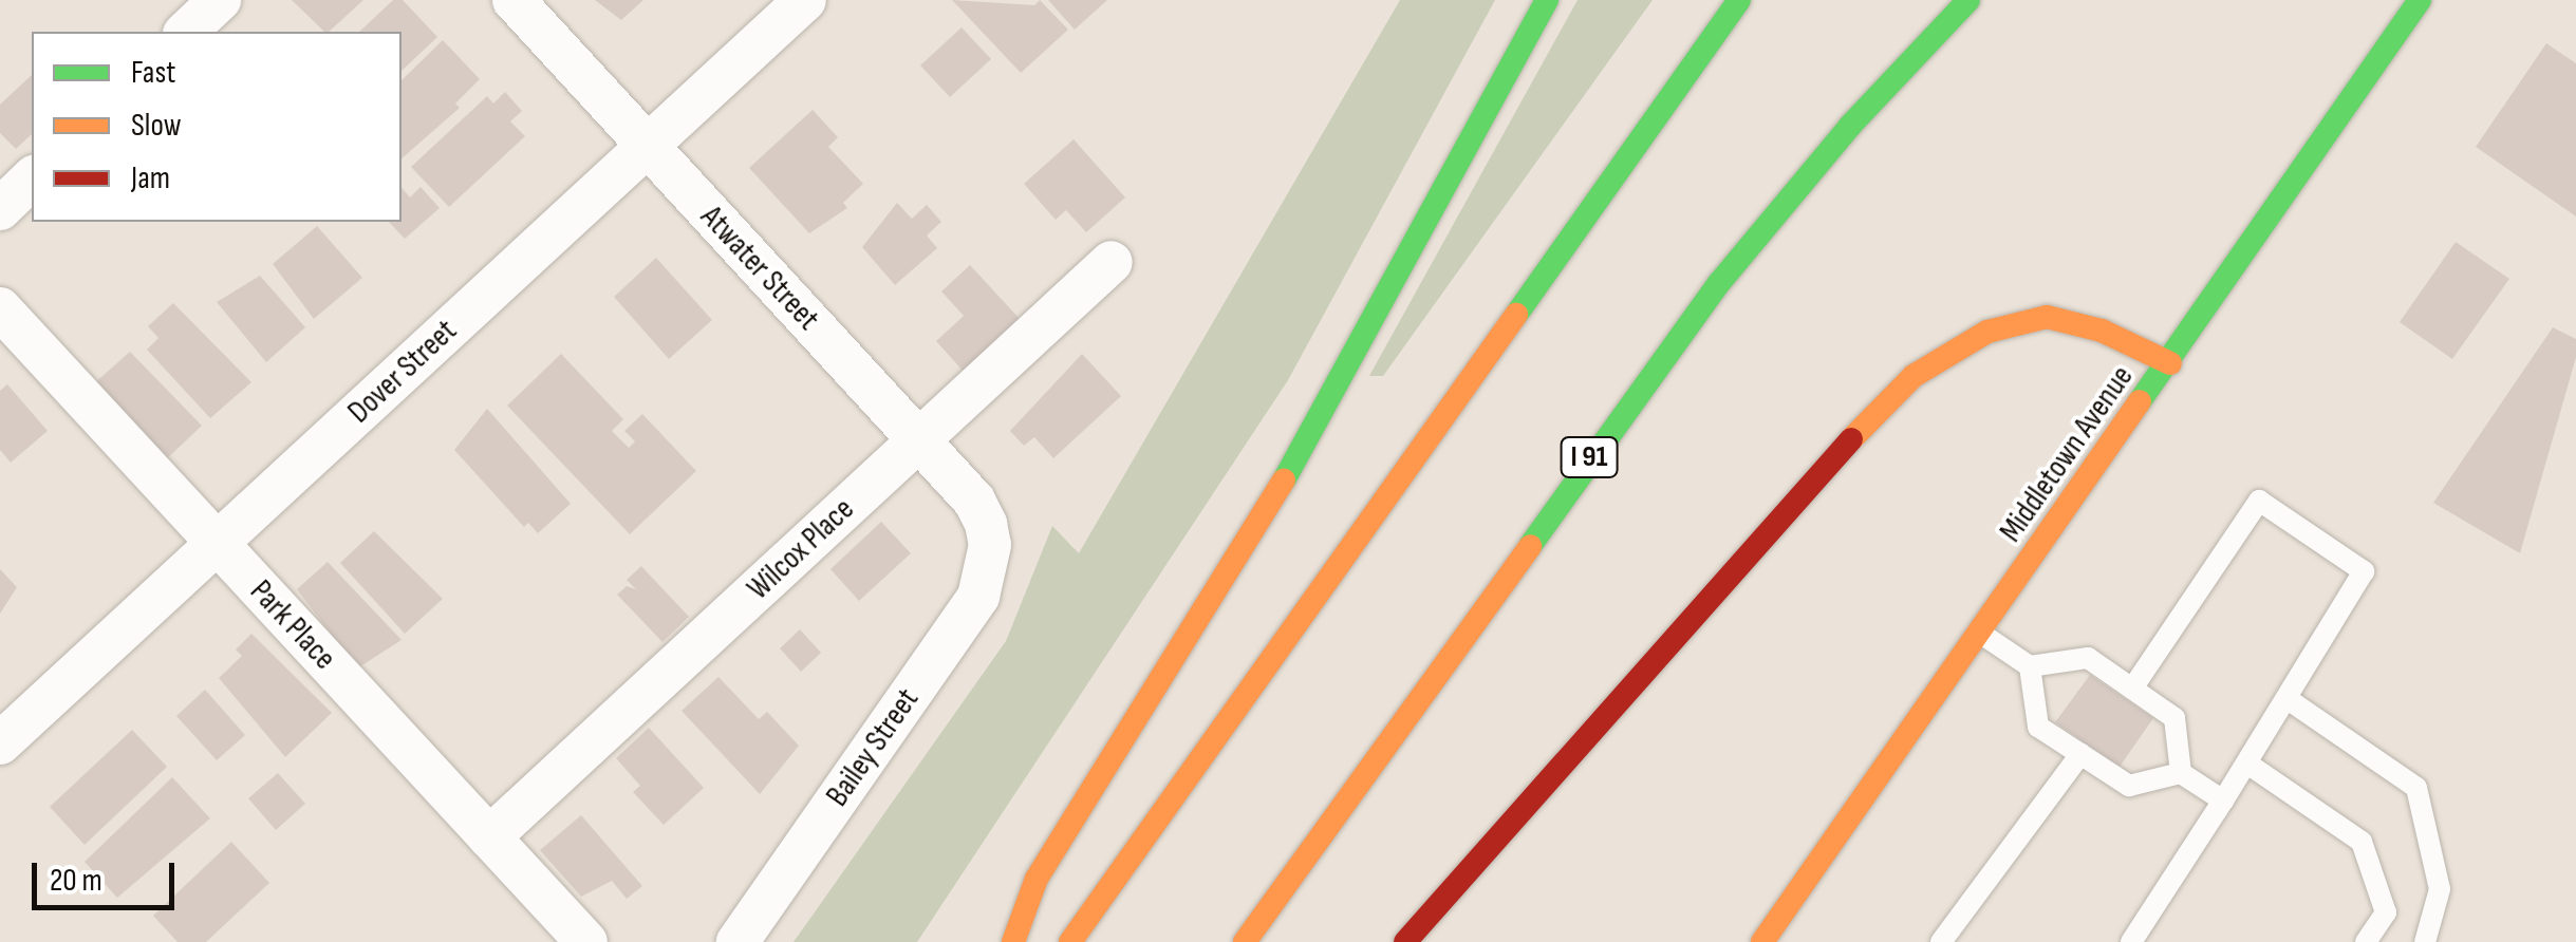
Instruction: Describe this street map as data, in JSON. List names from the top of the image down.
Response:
{
  "streets": {
    "main road": ["Middletown Avenue", "I 91"],
    "street": [
      "Atwater Street",
      "Dover Street",
      "Wilcox Place",
      "Park Place",
      "Bailey Street"
    ]
  },
  "crossings": [
    ["Atwater Street", "Dover Street"],
    ["Atwater Street", "Wilcox Place"],
    ["Atwater Street", "Bailey Street"],
    ["Dover Street", "Park Place"],
    ["Wilcox Place", "Park Place"]
  ],
  "legend": ["Fast", "Slow", "Jam"],
  "scale_bar": "20 m"
}
